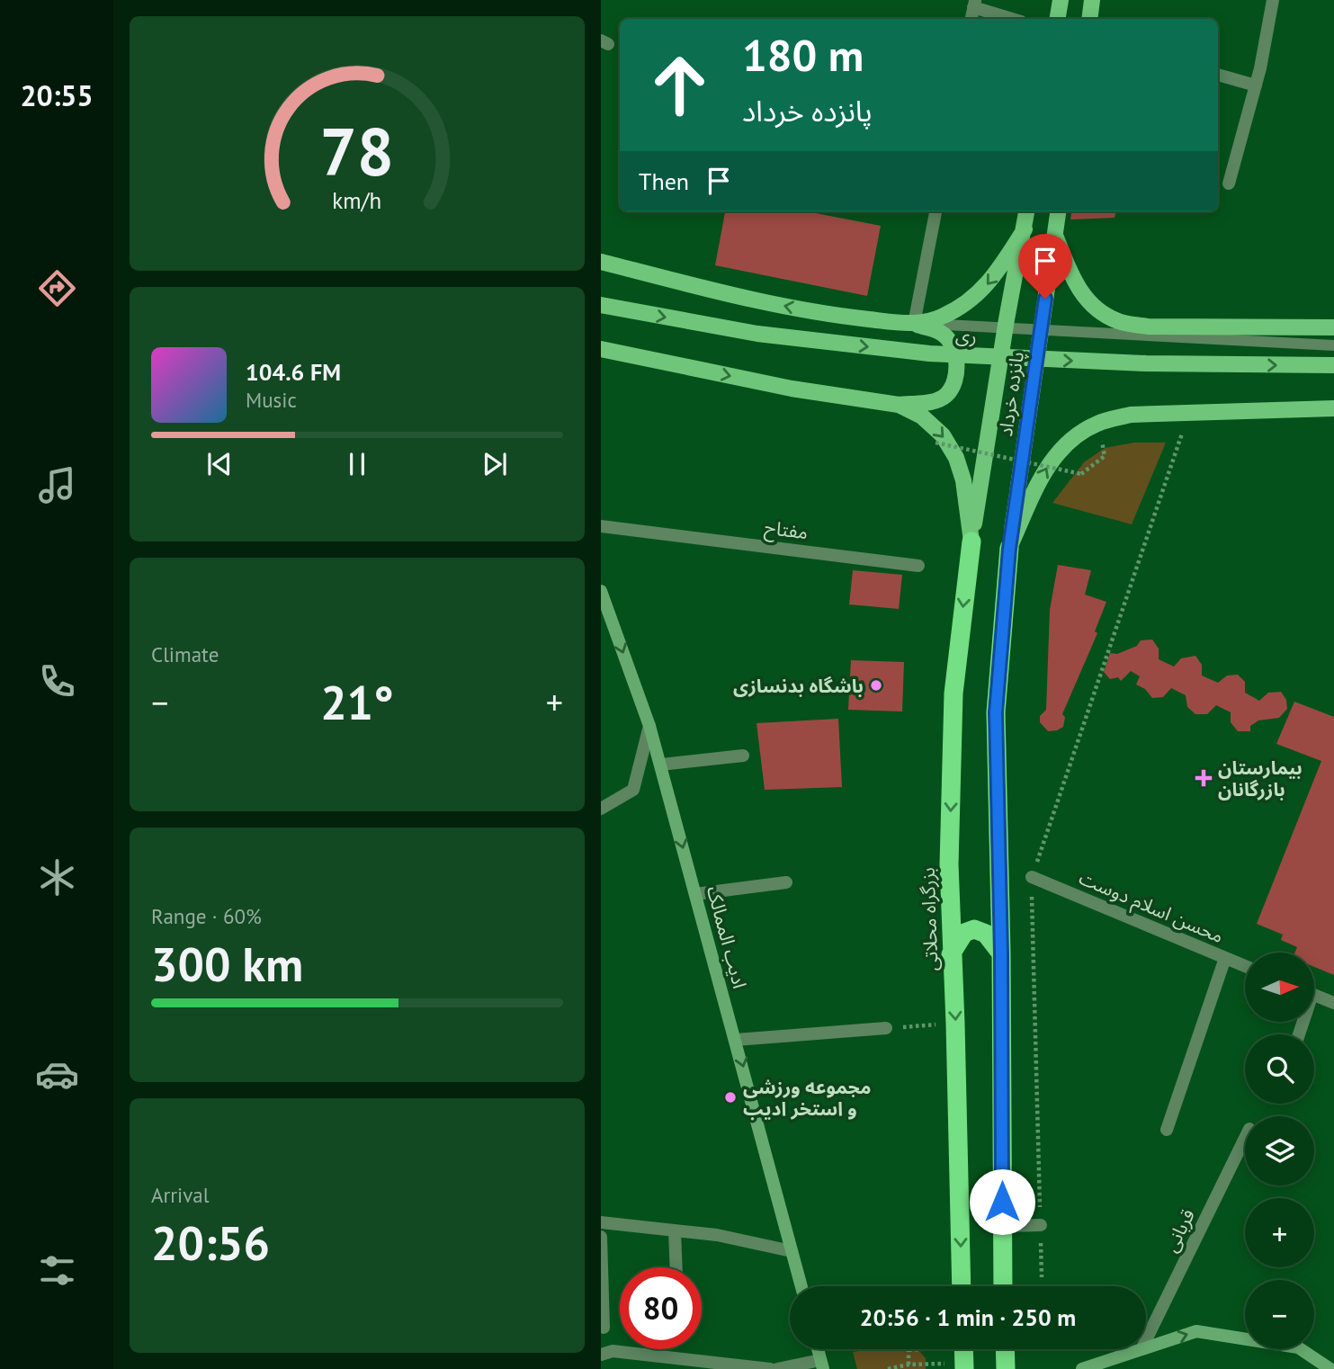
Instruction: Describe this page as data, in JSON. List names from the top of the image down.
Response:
{
  "streets": {
    "highway": ["بزرگراه محلاتی"],
    "main road": ["ری", "پانزده خرداد", "ادیب الممالک"],
    "street": ["مفتاح", "محسن اسلام دوست", "قربانی"]
  },
  "crossings": [
    ["پانزده خرداد", "بزرگراه محلاتی"]
  ],
  "one_way": ["ادیب الممالک"],
  "places": {
    "other": ["باشگاه بدنسازی", "مجموعه ورزشی و استخر ادیب"],
    "health": ["بیمارستان بازرگانان"]
  },
  "north": "right",
  "page": {
    "tabs": "20:55",
    "turn": ["180 m", "پانزده خرداد"],
    "then": "Then",
    "song": ["104.6 FM", "Music"],
    "tile": [
      "Climate",
      ["Range · 60%", "300 km"],
      ["Arrival", "20:56"]
    ],
    "heat": ["−", "21°", "+"],
    "map_buttons": ["+", "−"],
    "limit": "80",
    "trip": "20:56 · 1 min · 250 m",
    "gauge": ["78", "km/h"]
  }
}
